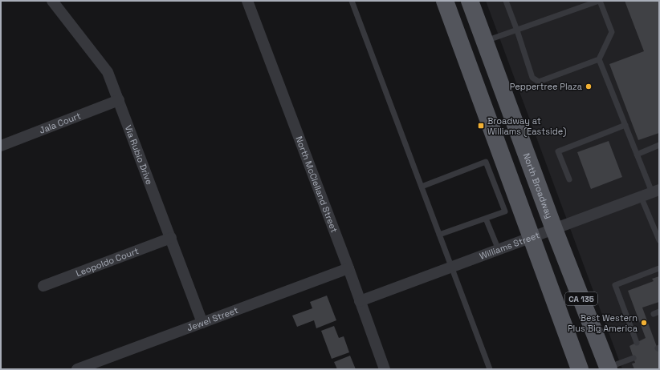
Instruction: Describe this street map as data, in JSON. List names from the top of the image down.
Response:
{
  "streets": {
    "main road": ["North Broadway", "CA 135"],
    "street": [
      "Jala Court",
      "Via Rubio Drive",
      "North McClelland Street",
      "Williams Street",
      "Leopoldo Court",
      "Jewel Street"
    ]
  },
  "crossings": [
    ["Jala Court", "Via Rubio Drive"],
    ["Via Rubio Drive", "Leopoldo Court"],
    ["Via Rubio Drive", "Jewel Street"],
    ["North McClelland Street", "Williams Street"],
    ["North McClelland Street", "Jewel Street"],
    ["North Broadway", "Williams Street"],
    ["Williams Street", "CA 135"]
  ],
  "places": {
    "other": ["Peppertree Plaza", "Best Western Plus Big America"],
    "transit": ["Broadway at Williams (Eastside)"]
  }
}
